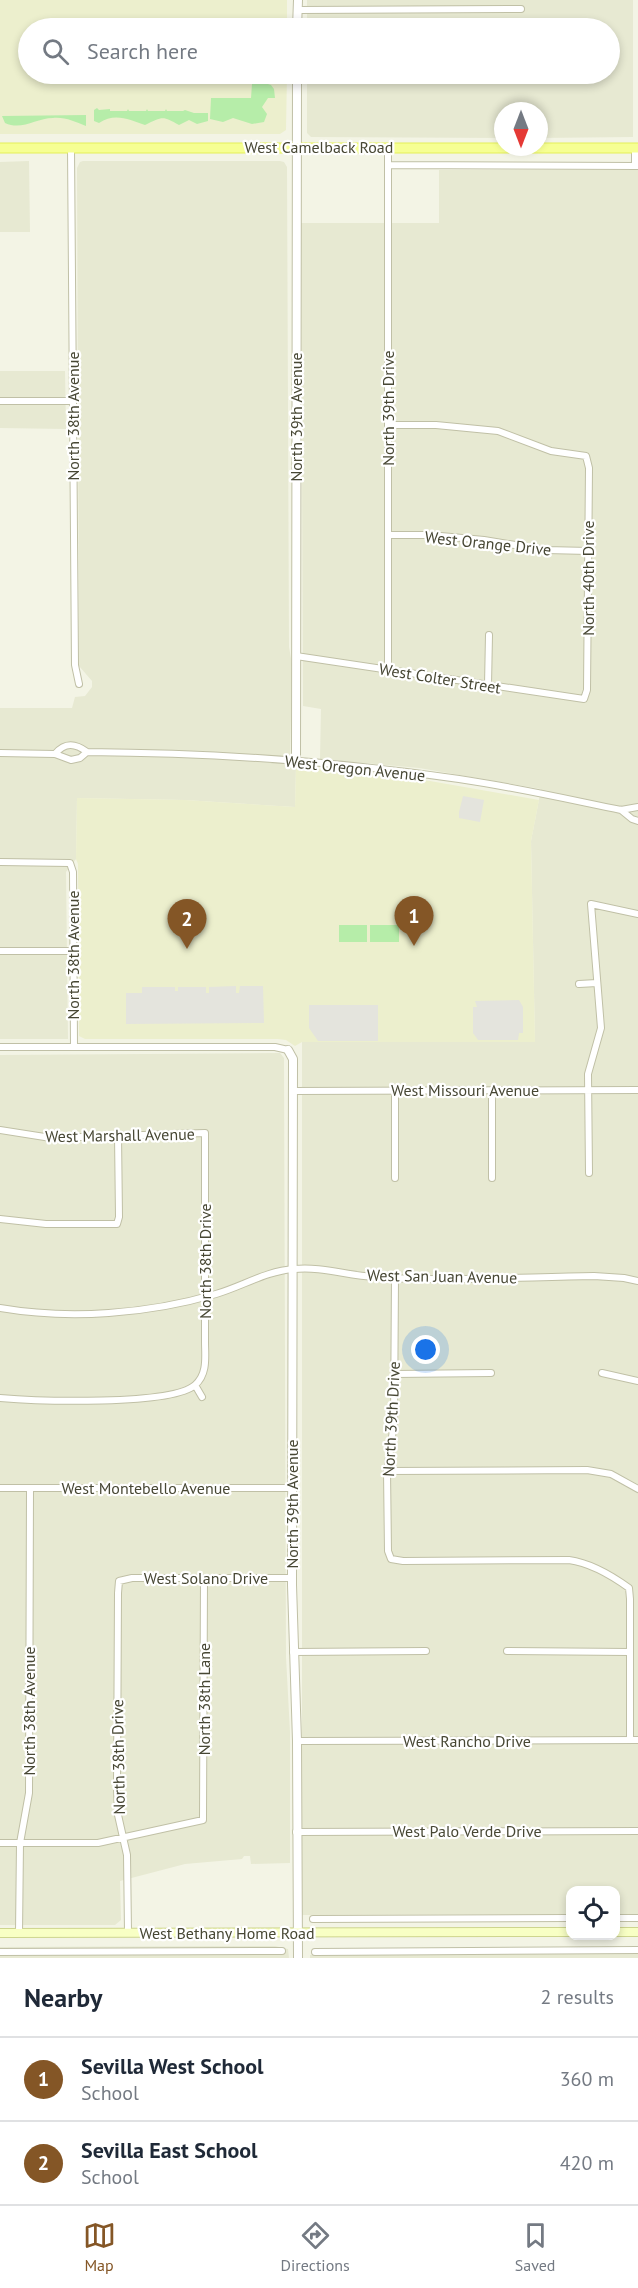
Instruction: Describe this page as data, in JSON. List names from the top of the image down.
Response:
{
  "streets": {
    "main road": ["West Camelback Road", "West Bethany Home Road"],
    "street": [
      "North 39th Drive",
      "North 38th Avenue",
      "North 39th Avenue",
      "West Orange Drive",
      "North 40th Drive",
      "West Colter Street",
      "West Oregon Avenue",
      "West Missouri Avenue",
      "West Marshall Avenue",
      "North 38th Drive",
      "West San Juan Avenue",
      "West Montebello Avenue",
      "West Solano Drive",
      "North 38th Lane",
      "West Rancho Drive",
      "West Palo Verde Drive"
    ]
  },
  "crossings": [
    ["West Camelback Road", "North 39th Drive"],
    ["West Camelback Road", "North 38th Avenue"],
    ["West Camelback Road", "North 39th Avenue"],
    ["North 39th Drive", "West Orange Drive"],
    ["North 39th Drive", "North 40th Drive"],
    ["North 39th Drive", "West Colter Street"],
    ["North 39th Drive", "West San Juan Avenue"],
    ["North 38th Avenue", "West Montebello Avenue"],
    ["North 38th Avenue", "West Bethany Home Road"],
    ["North 39th Avenue", "West Colter Street"],
    ["North 39th Avenue", "West Oregon Avenue"],
    ["North 39th Avenue", "West Missouri Avenue"],
    ["North 39th Avenue", "West San Juan Avenue"],
    ["North 39th Avenue", "West Montebello Avenue"],
    ["North 39th Avenue", "West Solano Drive"],
    ["North 39th Avenue", "West Rancho Drive"],
    ["North 39th Avenue", "West Palo Verde Drive"],
    ["North 39th Avenue", "West Bethany Home Road"],
    ["West Orange Drive", "North 40th Drive"],
    ["North 40th Drive", "West Colter Street"],
    ["West Marshall Avenue", "North 38th Drive"],
    ["North 38th Drive", "West San Juan Avenue"],
    ["North 38th Drive", "West Solano Drive"],
    ["North 38th Drive", "North 38th Lane"],
    ["North 38th Drive", "West Bethany Home Road"],
    ["West Solano Drive", "North 38th Lane"]
  ],
  "north": "bottom",
  "page": {
    "search": "Search here",
    "pins": ["1", "2"],
    "heading": ["Nearby", "2 results"],
    "list": [
      {
        "mark": "1",
        "name": "Sevilla West School",
        "note": "School",
        "value": "360 m"
      },
      {
        "mark": "2",
        "name": "Sevilla East School",
        "note": "School",
        "value": "420 m"
      }
    ],
    "nav": ["Map", "Directions", "Saved"]
  }
}
